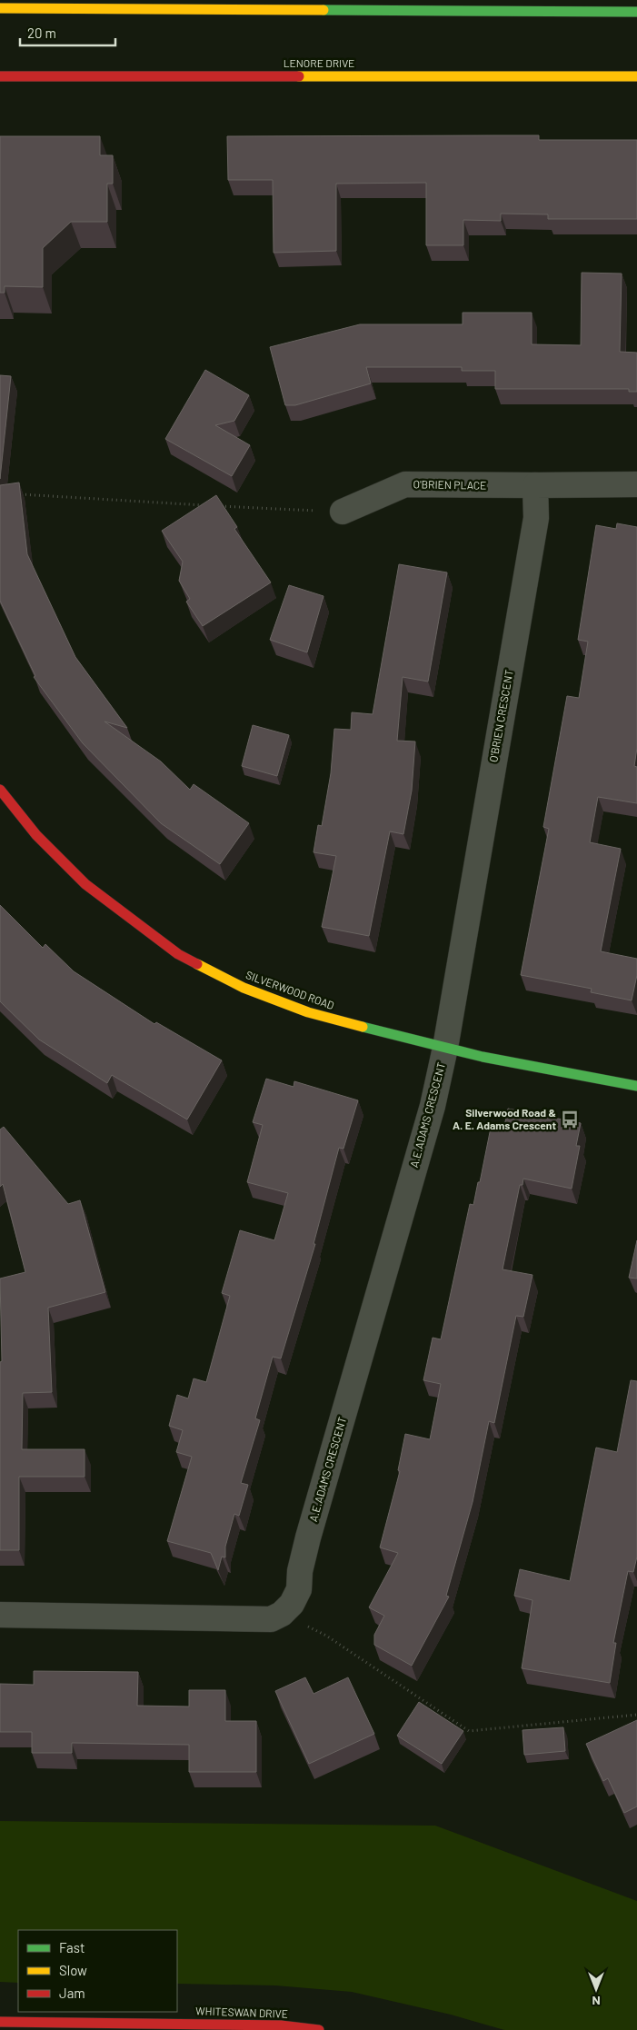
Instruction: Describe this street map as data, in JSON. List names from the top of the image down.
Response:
{
  "streets": {
    "main road": ["LENORE DRIVE", "SILVERWOOD ROAD", "WHITESWAN DRIVE"],
    "street": ["O'BRIEN PLACE", "O'BRIEN CRESCENT", "A.E.ADAMS CRESCENT"]
  },
  "crossings": [
    ["O'BRIEN PLACE", "O'BRIEN CRESCENT"],
    ["O'BRIEN CRESCENT", "SILVERWOOD ROAD"],
    ["O'BRIEN CRESCENT", "A.E.ADAMS CRESCENT"],
    ["SILVERWOOD ROAD", "A.E.ADAMS CRESCENT"]
  ],
  "places": {
    "bus stop": ["Silverwood Road & A. E. Adams Crescent"]
  },
  "legend": ["Fast", "Slow", "Jam"],
  "scale_bar": "20 m",
  "north": "bottom"
}
